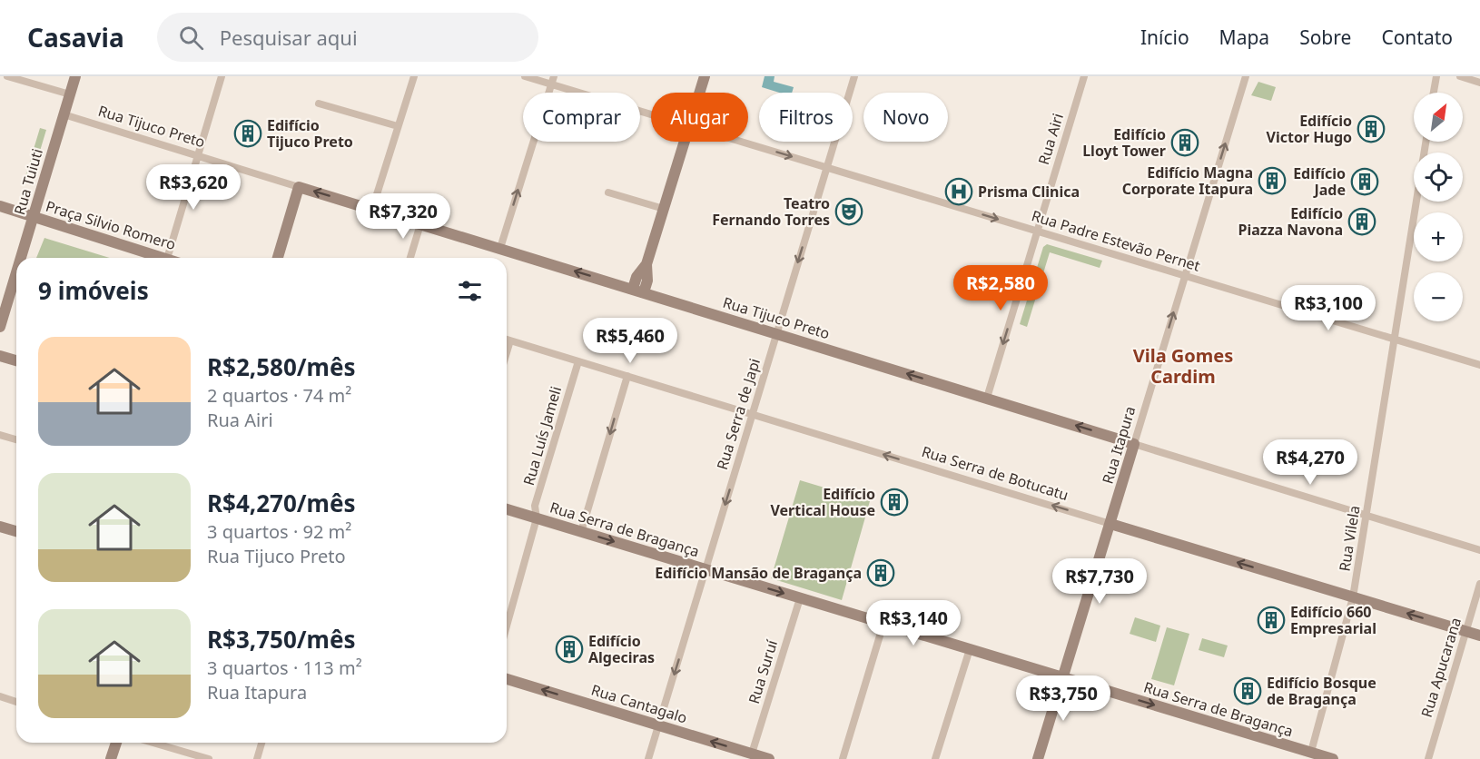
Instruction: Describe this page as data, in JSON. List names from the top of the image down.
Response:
{
  "streets": {
    "street": [
      "Rua Tijuco Preto",
      "Rua Airi",
      "Rua Tuiuti",
      "Praça Silvio Romero",
      "Rua Padre Estevão Pernet",
      "Rua Serra de Japi",
      "Rua Luís Jameli",
      "Rua Itapura",
      "Rua Serra de Botucatu",
      "Rua Serra de Bragança",
      "Rua Vilela",
      "Rua Apucarana",
      "Rua Suruí",
      "Rua Cantagalo"
    ]
  },
  "crossings": [
    ["Rua Tijuco Preto", "Rua Airi"],
    ["Rua Tijuco Preto", "Rua Tuiuti"],
    ["Rua Tijuco Preto", "Rua Serra de Japi"],
    ["Rua Tijuco Preto", "Rua Itapura"],
    ["Rua Tijuco Preto", "Rua Vilela"],
    ["Rua Airi", "Rua Padre Estevão Pernet"],
    ["Rua Tuiuti", "Praça Silvio Romero"],
    ["Rua Padre Estevão Pernet", "Rua Serra de Japi"],
    ["Rua Padre Estevão Pernet", "Rua Itapura"],
    ["Rua Padre Estevão Pernet", "Rua Vilela"],
    ["Rua Serra de Japi", "Rua Serra de Botucatu"],
    ["Rua Serra de Japi", "Rua Serra de Bragança"],
    ["Rua Serra de Japi", "Rua Cantagalo"],
    ["Rua Luís Jameli", "Rua Serra de Botucatu"],
    ["Rua Luís Jameli", "Rua Serra de Bragança"],
    ["Rua Itapura", "Rua Serra de Botucatu"],
    ["Rua Itapura", "Rua Serra de Bragança"],
    ["Rua Serra de Botucatu", "Rua Vilela"],
    ["Rua Serra de Botucatu", "Rua Apucarana"],
    ["Rua Serra de Bragança", "Rua Vilela"],
    ["Rua Serra de Bragança", "Rua Suruí"],
    ["Rua Suruí", "Rua Cantagalo"]
  ],
  "one_way": [
    "Rua Tijuco Preto",
    "Rua Airi",
    "Rua Serra de Japi",
    "Rua Itapura",
    "Rua Serra de Botucatu",
    "Rua Serra de Bragança",
    "Rua Cantagalo"
  ],
  "districts": ["Vila Gomes Cardim"],
  "places": {
    "building": [
      "Edifício Victor Hugo",
      "Edifício Tijuco Preto",
      "Edifício Lloyt Tower",
      "Edifício Magna Corporate Itapura",
      "Edifício Jade",
      "Edifício Piazza Navona",
      "Edifício Vertical House",
      "Edifício Mansão de Bragança",
      "Edifício 660 Empresarial",
      "Edifício Algeciras",
      "Edifício Bosque de Bragança"
    ],
    "hospital": ["Prisma Clinica"],
    "theatre": ["Teatro Fernando Torres"]
  },
  "north": "top right",
  "page": {
    "header": "Casavia",
    "search": "Pesquisar aqui",
    "nav": [
      "Início",
      "Mapa",
      "Sobre",
      "Contato"
    ],
    "map_buttons": ["+", "−"],
    "chip": [
      "Comprar",
      "Alugar",
      "Filtros",
      "Novo"
    ],
    "price": [
      "R$3,620",
      "R$7,320",
      "R$2,580",
      "R$3,100",
      "R$5,460",
      "R$4,270",
      "R$7,730",
      "R$3,140",
      "R$3,750"
    ],
    "heading": "9 imóveis",
    "list": [
      {
        "name": "R$2,580/mês",
        "note": "2 quartos · 74 m² · Rua Airi"
      },
      {
        "name": "R$4,270/mês",
        "note": "3 quartos · 92 m² · Rua Tijuco Preto"
      },
      {
        "name": "R$3,750/mês",
        "note": "3 quartos · 113 m² · Rua Itapura"
      }
    ]
  }
}
